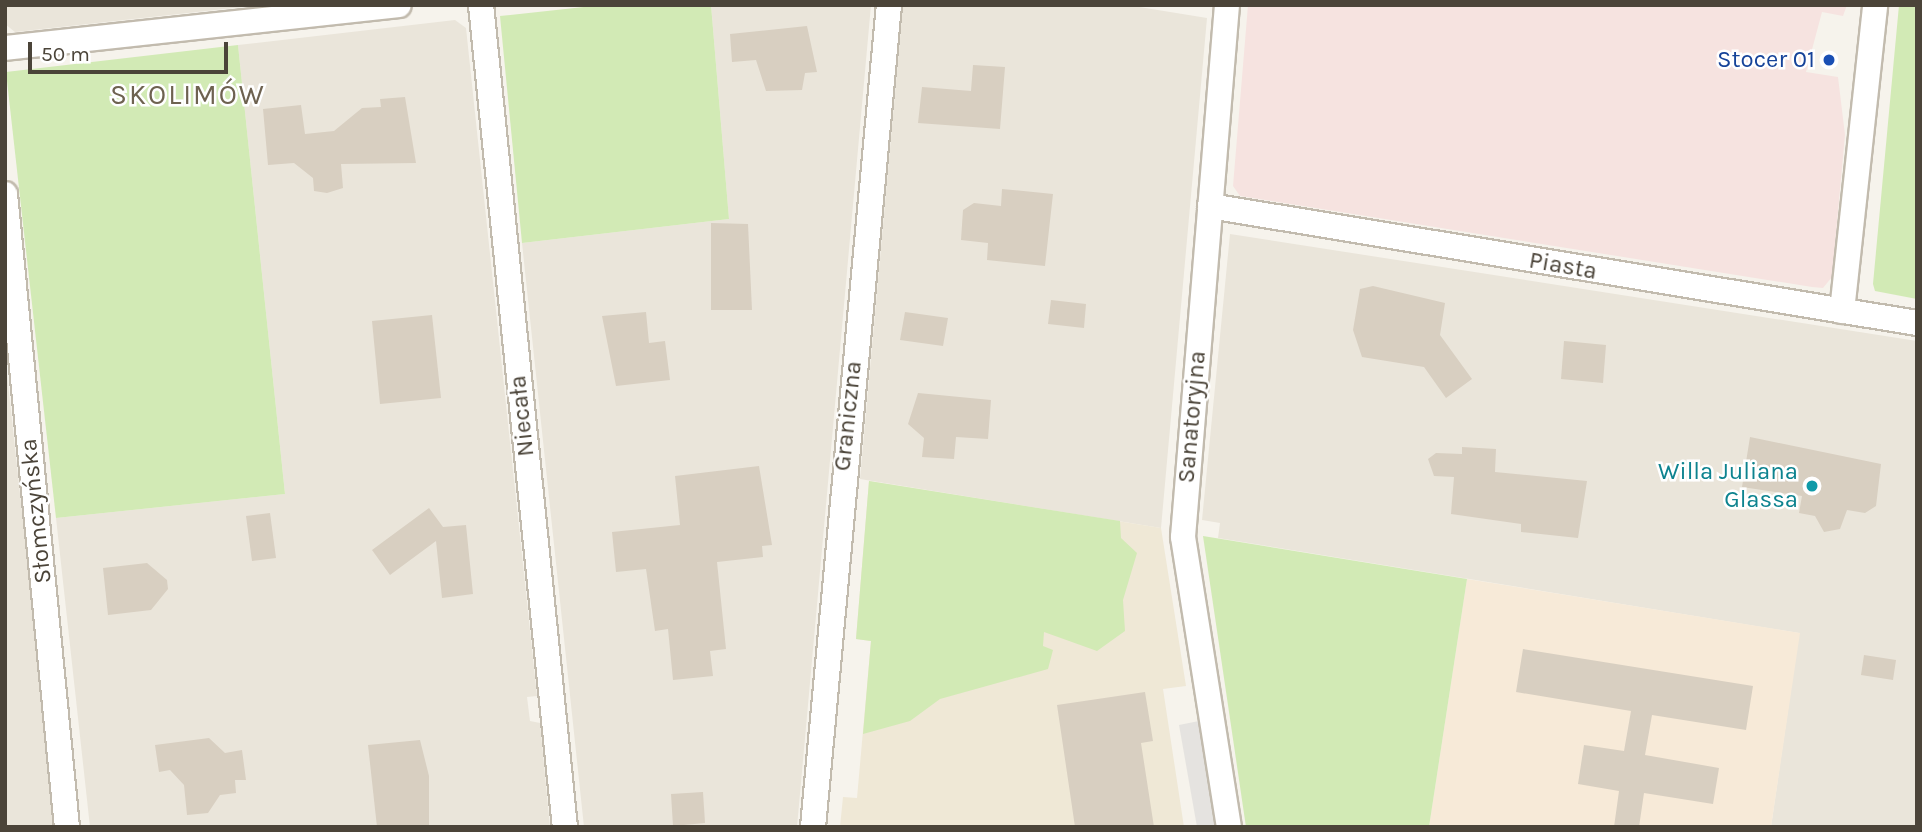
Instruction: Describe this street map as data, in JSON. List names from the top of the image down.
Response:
{
  "streets": {
    "street": [
      "Piasta",
      "Niecała",
      "Graniczna",
      "Sanatoryjna",
      "Słomczyńska"
    ]
  },
  "crossings": [
    ["Piasta", "Sanatoryjna"]
  ],
  "districts": ["SKOLIMÓW"],
  "places": ["Stocer 01", "Willa Juliana Glassa"],
  "scale_bar": "50 m"
}
